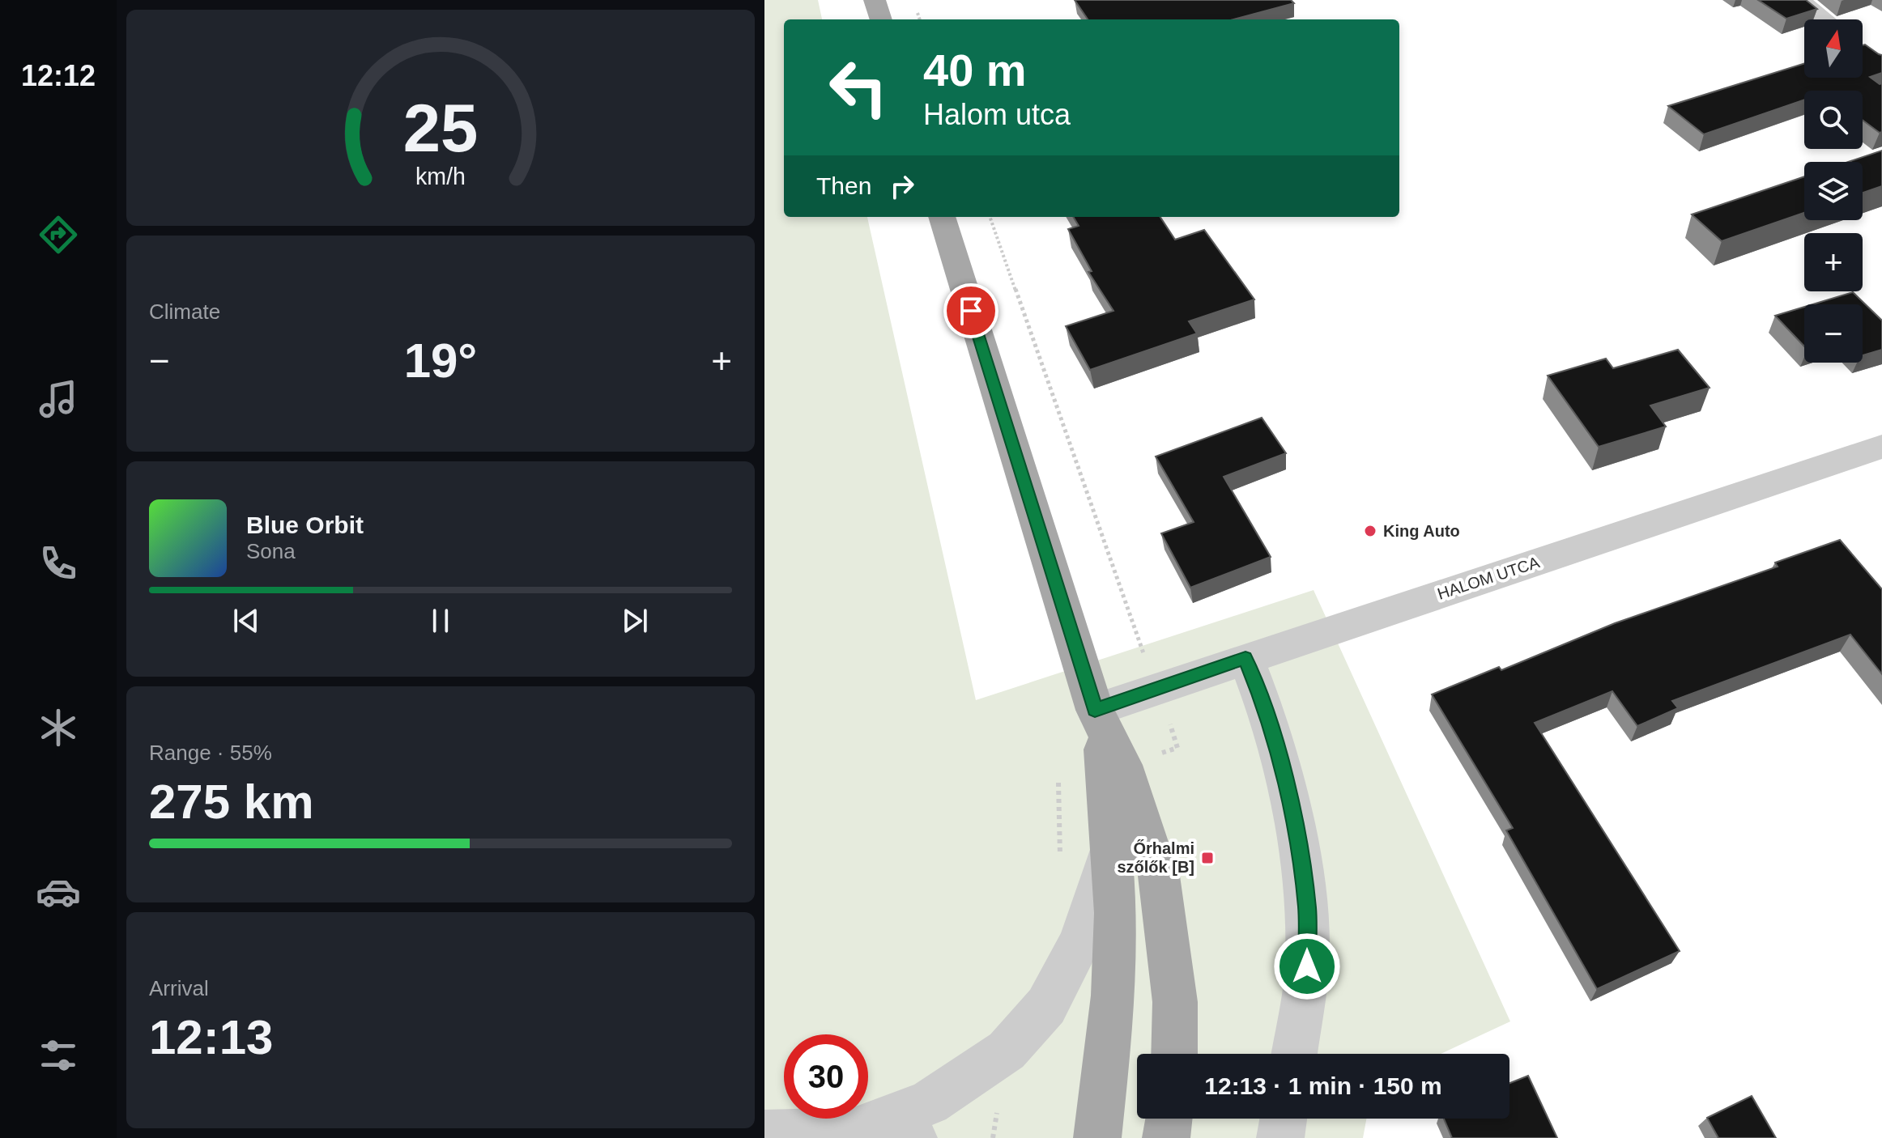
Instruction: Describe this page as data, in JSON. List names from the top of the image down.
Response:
{
  "streets": {
    "street": ["HALOM UTCA"]
  },
  "places": {
    "other": ["King Auto"],
    "transit": ["Őrhalmi szőlők [B]"]
  },
  "north": "top",
  "page": {
    "tabs": "12:12",
    "map_buttons": ["+", "−"],
    "turn": ["40 m", "Halom utca"],
    "then": "Then",
    "tile": [
      "Climate",
      ["Range · 55%", "275 km"],
      ["Arrival", "12:13"]
    ],
    "heat": ["−", "19°", "+"],
    "song": ["Blue Orbit", "Sona"],
    "limit": "30",
    "trip": "12:13 · 1 min · 150 m",
    "gauge": ["25", "km/h"]
  }
}
